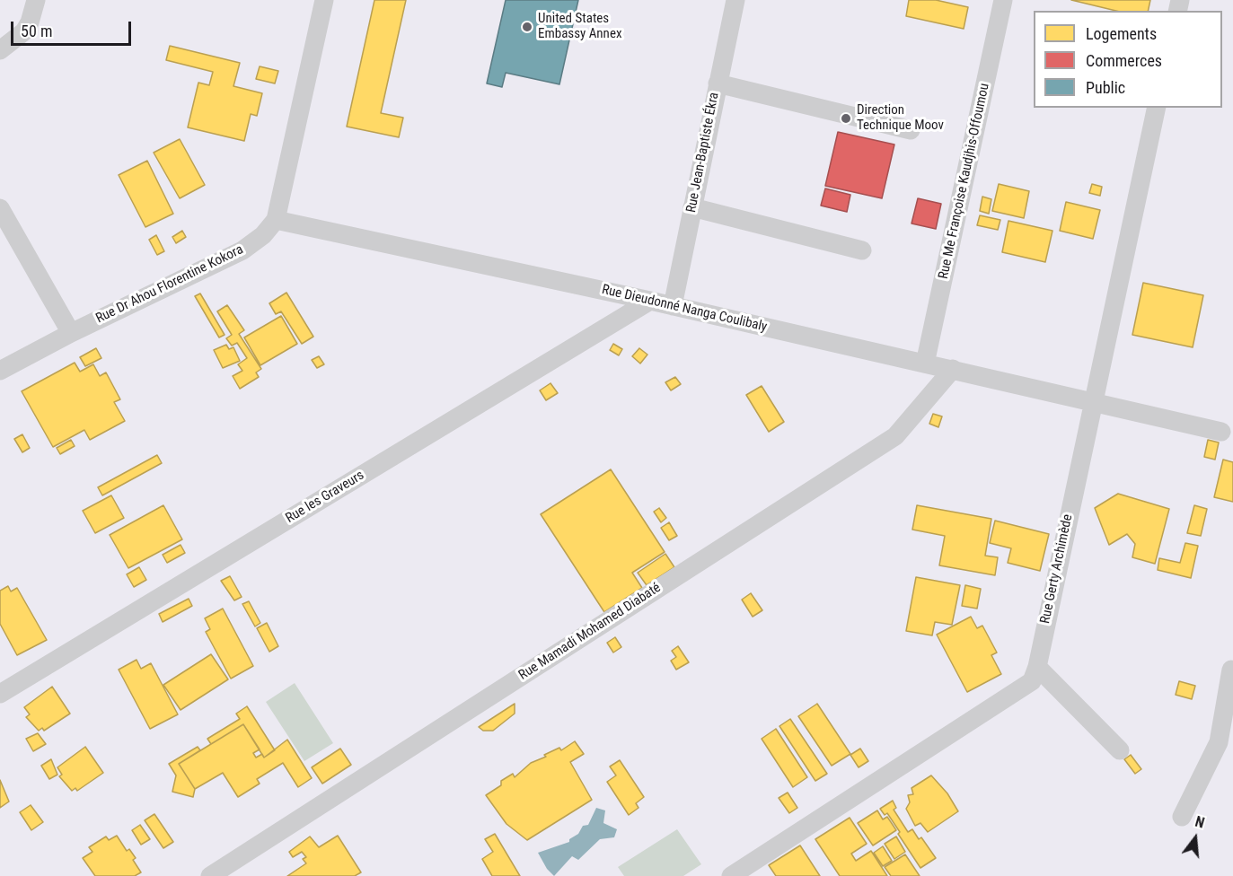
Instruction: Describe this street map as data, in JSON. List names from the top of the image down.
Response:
{
  "streets": {
    "street": [
      "Rue Jean-Baptiste Ékra",
      "Rue Me Françoise Kaudjhis-Offoumou",
      "Rue Dr Ahou Florentine Kokora",
      "Rue Dieudonné Nanga Coulibaly",
      "Rue les Graveurs",
      "Rue Gerty Archimède",
      "Rue Mamadi Mohamed Diabaté"
    ]
  },
  "crossings": [
    ["Rue Jean-Baptiste Ékra", "Rue Dieudonné Nanga Coulibaly"],
    ["Rue Me Françoise Kaudjhis-Offoumou", "Rue Dieudonné Nanga Coulibaly"],
    ["Rue Dr Ahou Florentine Kokora", "Rue Dieudonné Nanga Coulibaly"],
    ["Rue Dieudonné Nanga Coulibaly", "Rue les Graveurs"],
    ["Rue Dieudonné Nanga Coulibaly", "Rue Gerty Archimède"],
    ["Rue Dieudonné Nanga Coulibaly", "Rue Mamadi Mohamed Diabaté"]
  ],
  "places": ["United States Embassy Annex", "Direction Technique Moov"],
  "legend": ["Logements", "Commerces", "Public"],
  "scale_bar": "50 m",
  "north": "top"
}
